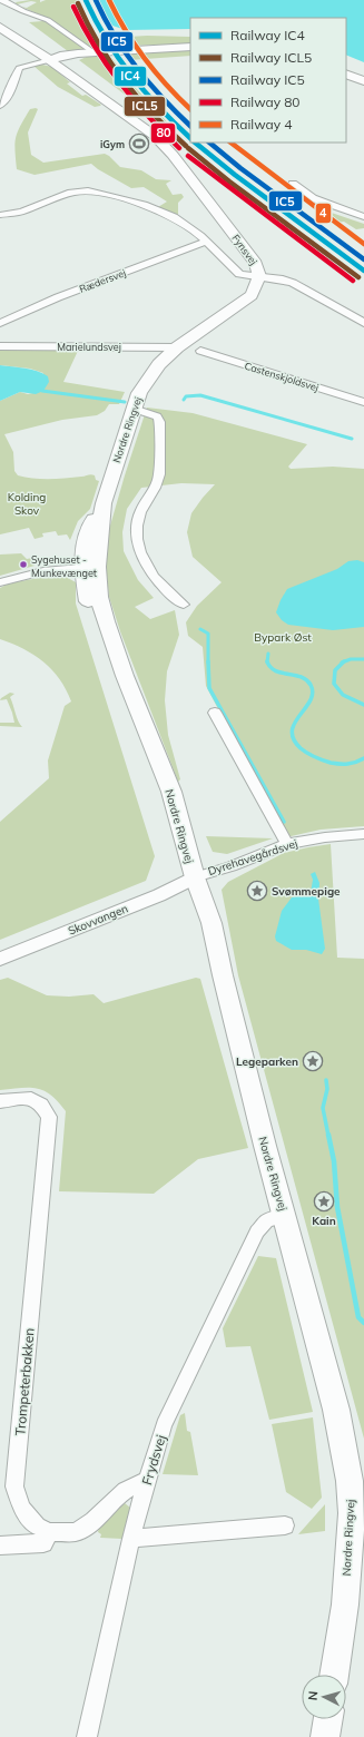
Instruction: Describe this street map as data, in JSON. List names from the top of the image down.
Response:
{
  "streets": {
    "main road": ["Fynsvej", "Nordre Ringvej"],
    "street": [
      "Rædersvej",
      "Marielundsvej",
      "Castenskjoldsvej",
      "Dyrehavegårdsvej",
      "Skovvangen",
      "Trompeterbakken",
      "Frydsvej"
    ]
  },
  "crossings": [
    ["Fynsvej", "Nordre Ringvej"],
    ["Marielundsvej", "Nordre Ringvej"],
    ["Nordre Ringvej", "Dyrehavegårdsvej"],
    ["Nordre Ringvej", "Skovvangen"],
    ["Nordre Ringvej", "Frydsvej"],
    ["Dyrehavegårdsvej", "Skovvangen"]
  ],
  "parks": ["Kolding Skov", "Bypark Øst"],
  "places": {
    "sports": ["iGym"],
    "other": ["Sygehuset - Munkevænget"],
    "place": ["Svømmepige", "Legeparken", "Kain"]
  },
  "lines": [
    "rail line IC4",
    "rail line IC5",
    "rail line 4",
    "rail line ICL5",
    "rail line 80"
  ],
  "legend": [
    "Railway IC4",
    "Railway ICL5",
    "Railway IC5",
    "Railway 80",
    "Railway 4"
  ],
  "north": "left"
}
